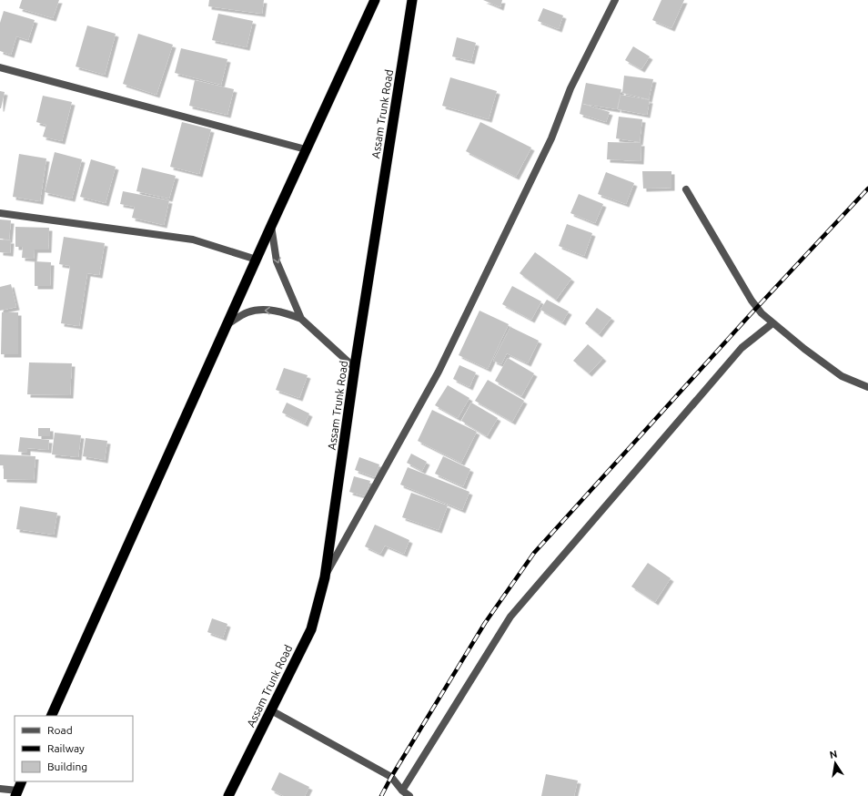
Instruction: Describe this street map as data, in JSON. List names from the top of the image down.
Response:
{
  "streets": {
    "highway": ["Assam Trunk Road"]
  },
  "legend": ["Road", "Railway", "Building"],
  "north": "top"
}
